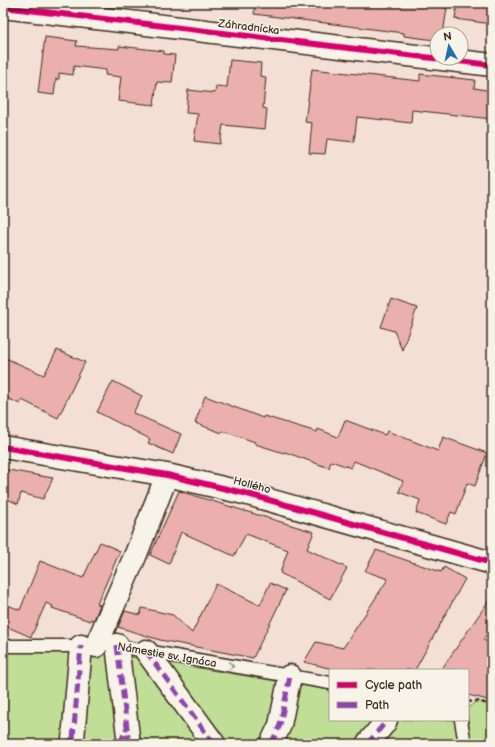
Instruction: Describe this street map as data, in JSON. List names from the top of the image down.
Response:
{
  "streets": {
    "street": ["Záhradnícka", "Hollého"],
    "lane": ["Námestie sv. Ignáca"]
  },
  "one_way": ["Námestie sv. Ignáca"],
  "legend": ["Cycle path", "Path"],
  "north": "top"
}
